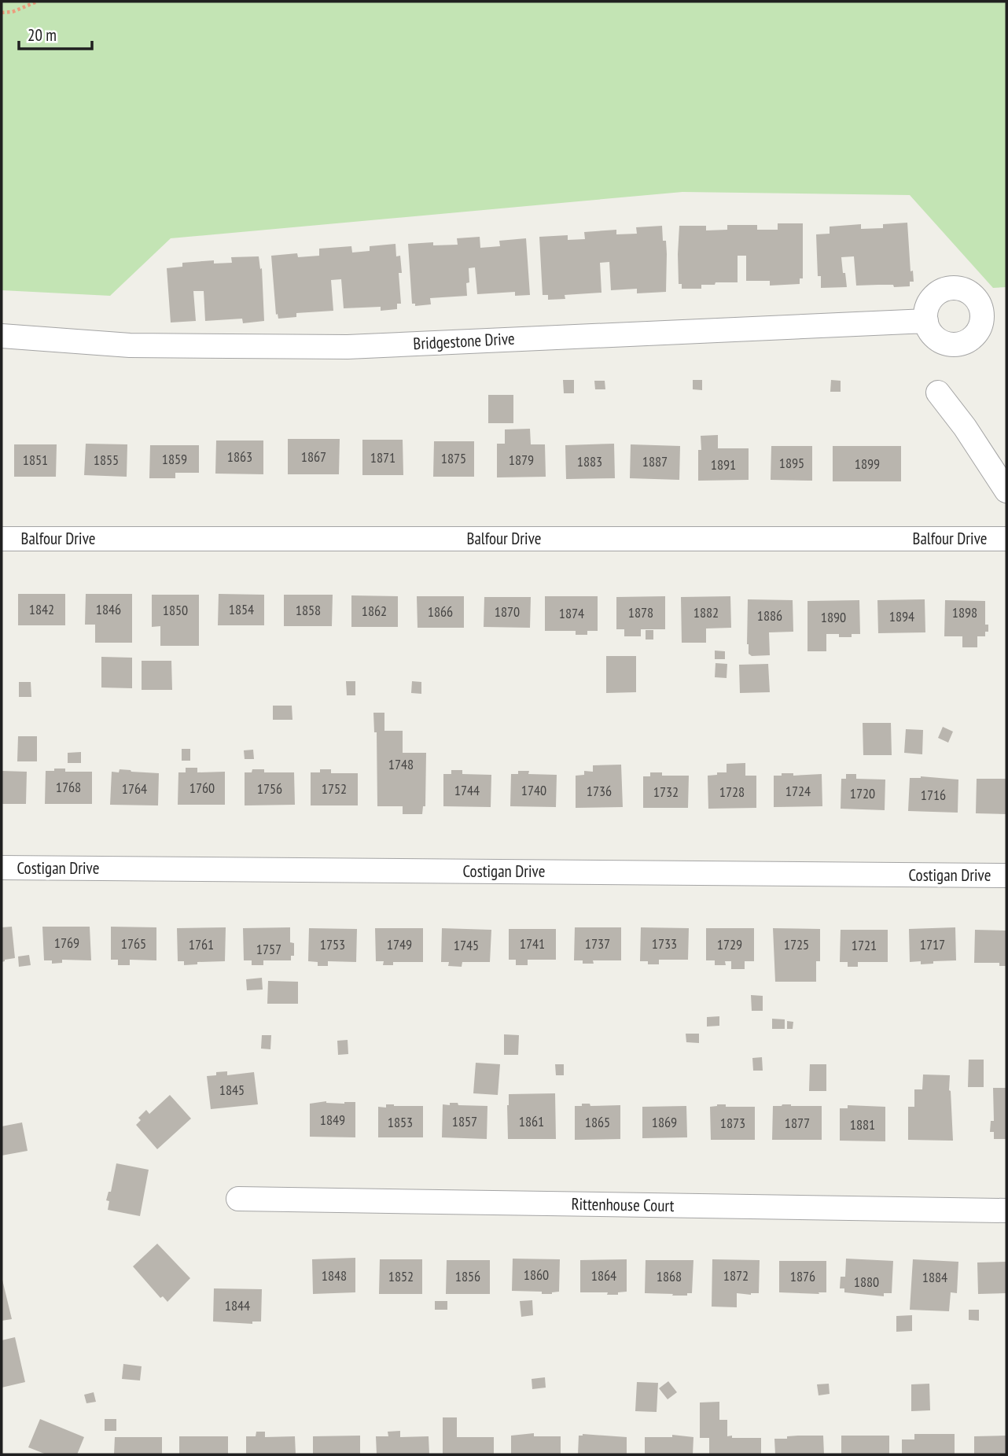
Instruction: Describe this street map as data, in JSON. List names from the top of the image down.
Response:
{
  "streets": {
    "street": [
      "Bridgestone Drive",
      "Balfour Drive",
      "Costigan Drive",
      "Rittenhouse Court"
    ]
  },
  "house_numbers": [
    "1863",
    "1867",
    "1871",
    "1875",
    "1859",
    "1851",
    "1855",
    "1879",
    "1883",
    "1887",
    "1895",
    "1899",
    "1891",
    "1842",
    "1846",
    "1854",
    "1850",
    "1858",
    "1862",
    "1866",
    "1870",
    "1878",
    "1882",
    "1898",
    "1874",
    "1886",
    "1894",
    "1890",
    "1748",
    "1768",
    "1760",
    "1764",
    "1756",
    "1752",
    "1744",
    "1740",
    "1736",
    "1724",
    "1732",
    "1728",
    "1720",
    "1716",
    "1769",
    "1765",
    "1741",
    "1737",
    "1733",
    "1761",
    "1753",
    "1749",
    "1729",
    "1725",
    "1717",
    "1745",
    "1721",
    "1757",
    "1845",
    "1849",
    "1857",
    "1861",
    "1853",
    "1865",
    "1869",
    "1873",
    "1877",
    "1881",
    "1860",
    "1848",
    "1864",
    "1872",
    "1852",
    "1856",
    "1868",
    "1876",
    "1884",
    "1880",
    "1844"
  ],
  "scale_bar": "20 m"
}
